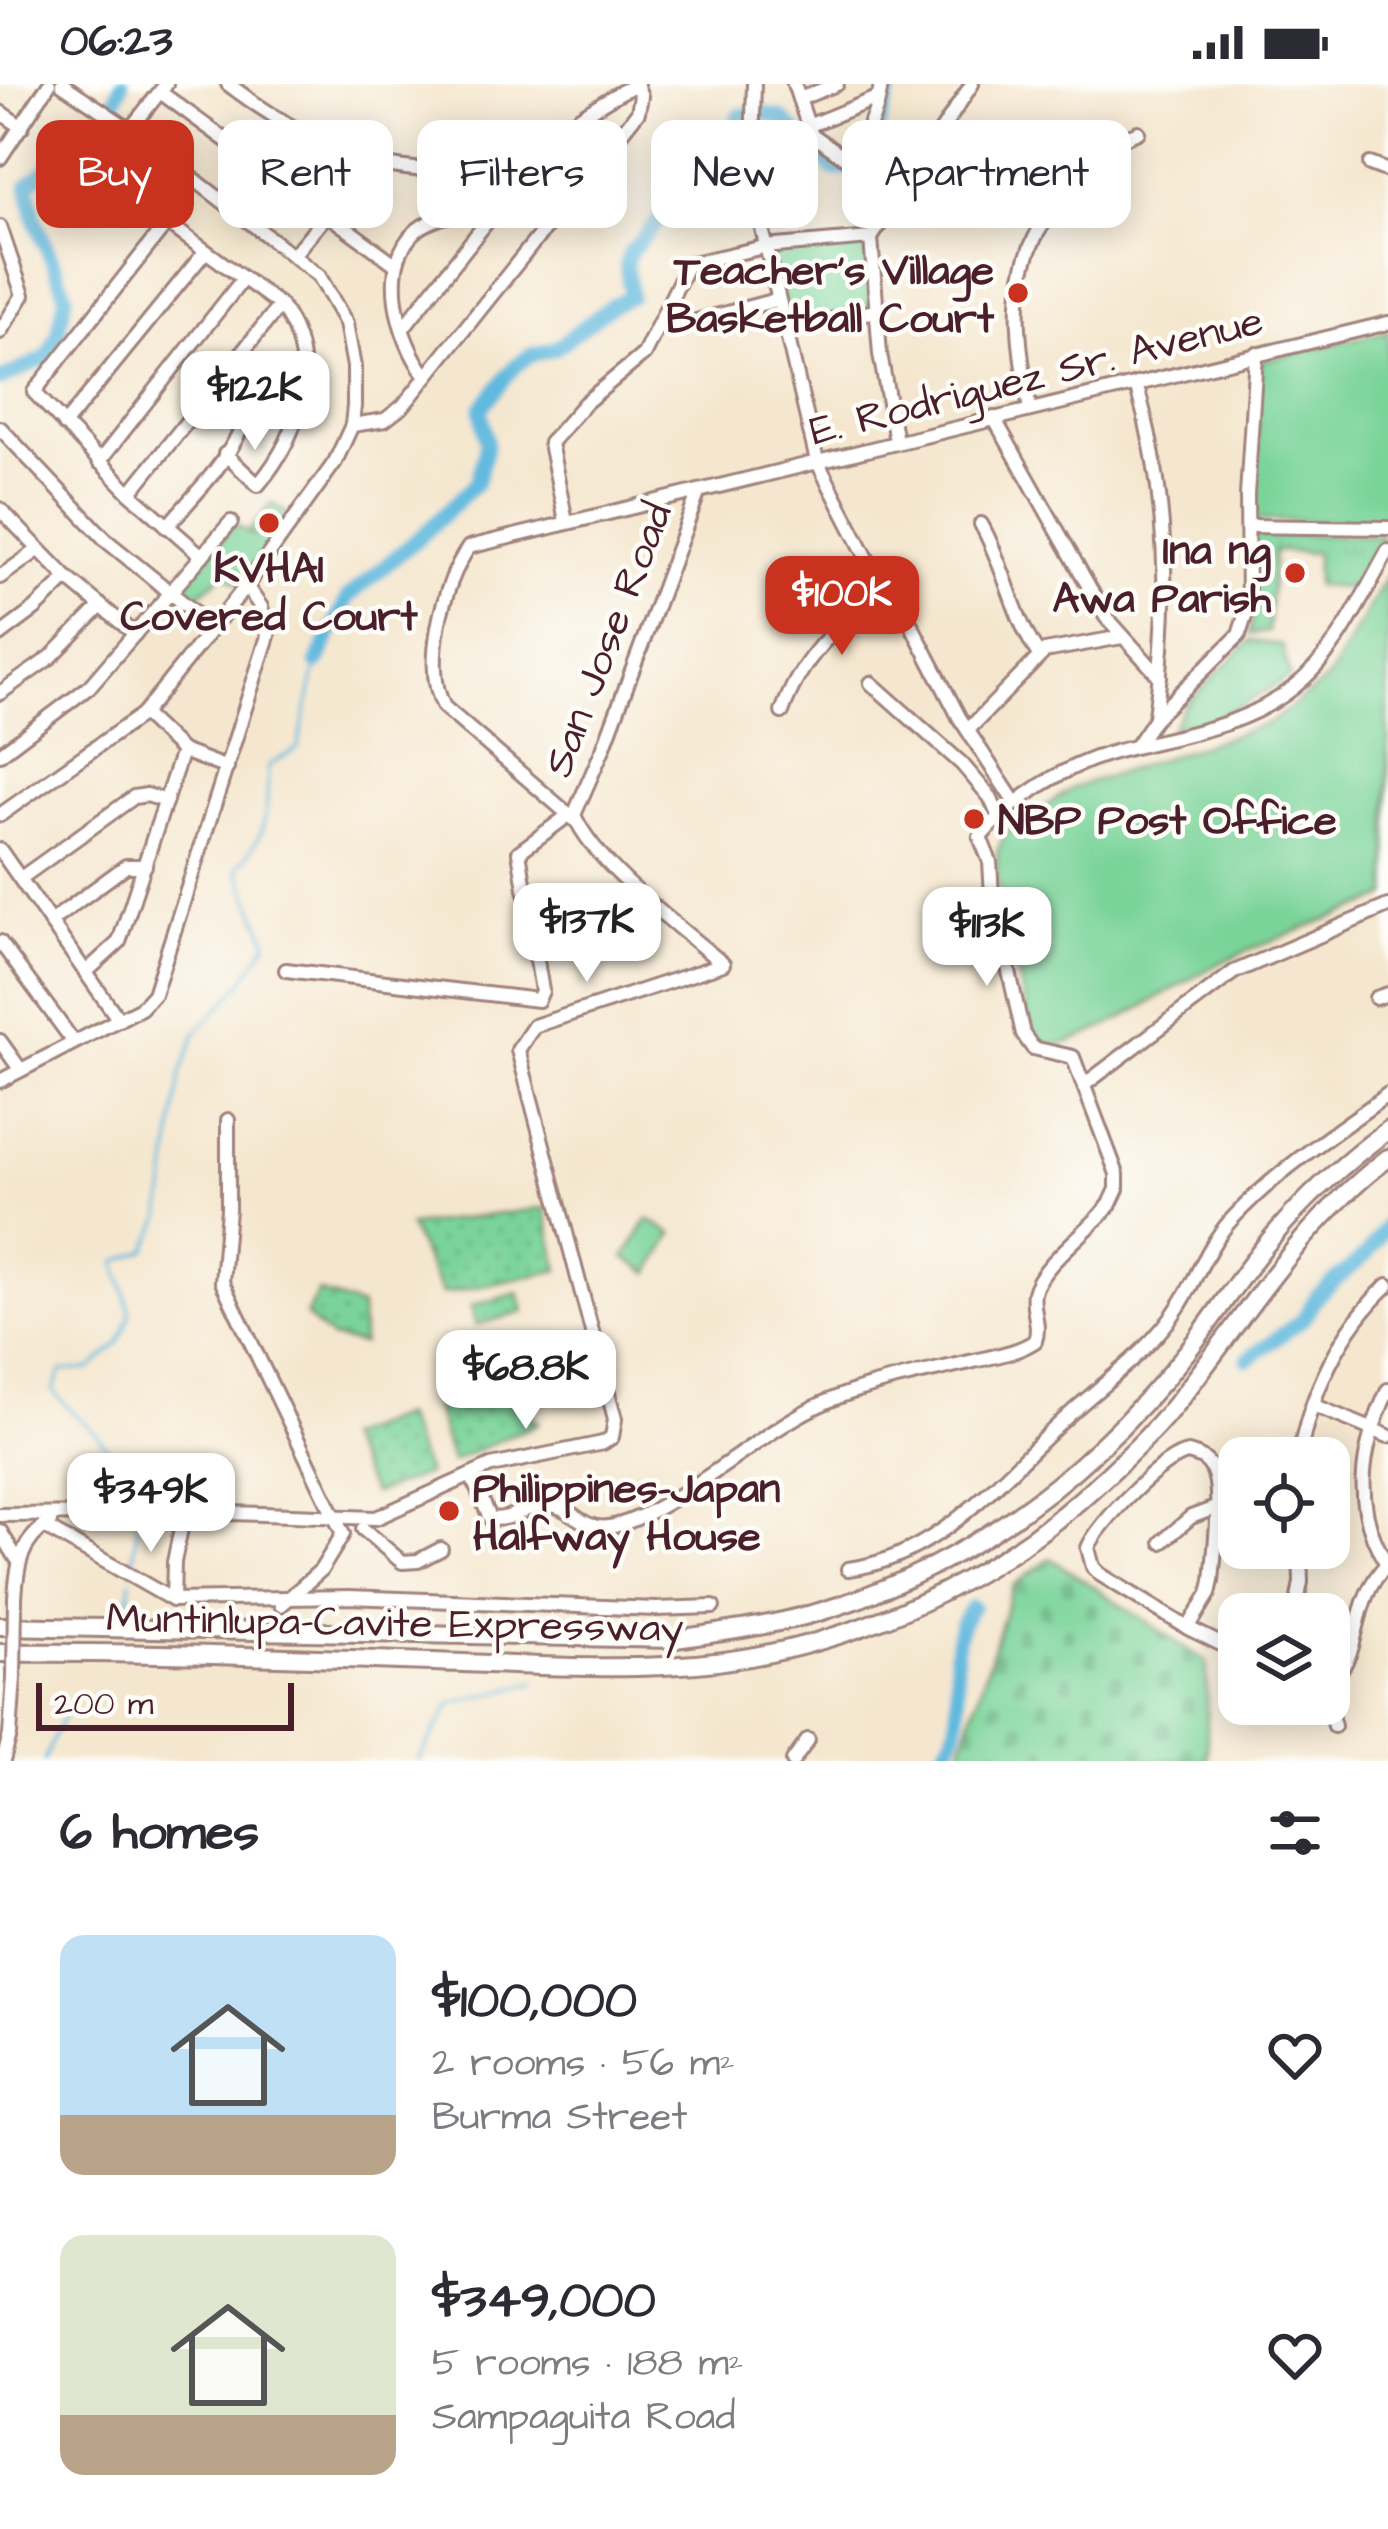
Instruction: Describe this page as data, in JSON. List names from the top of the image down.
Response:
{
  "streets": {
    "highway": ["Muntinlupa-Cavite Expressway"],
    "street": ["E. Rodriguez Sr. Avenue", "San Jose Road"]
  },
  "crossings": [
    ["E. Rodriguez Sr. Avenue", "San Jose Road"]
  ],
  "places": [
    "Teacher's Village Basketball Court",
    "KVHAI Covered Court",
    "Ina ng Awa Parish",
    "NBP Post Office",
    "Philippines-Japan Halfway House"
  ],
  "scale_bar": "200 m",
  "page": {
    "status": "06:23",
    "chip": [
      "Buy",
      "Rent",
      "Filters",
      "New",
      "Apartment"
    ],
    "price": [
      "$122K",
      "$100K",
      "$137K",
      "$113K",
      "$68.8K",
      "$349K"
    ],
    "scale": "200 m",
    "heading": "6 homes",
    "list": [
      {
        "name": "$100,000",
        "note": "2 rooms · 56 m² · Burma Street"
      },
      {
        "name": "$349,000",
        "note": "5 rooms · 188 m² · Sampaguita Road"
      }
    ]
  }
}
